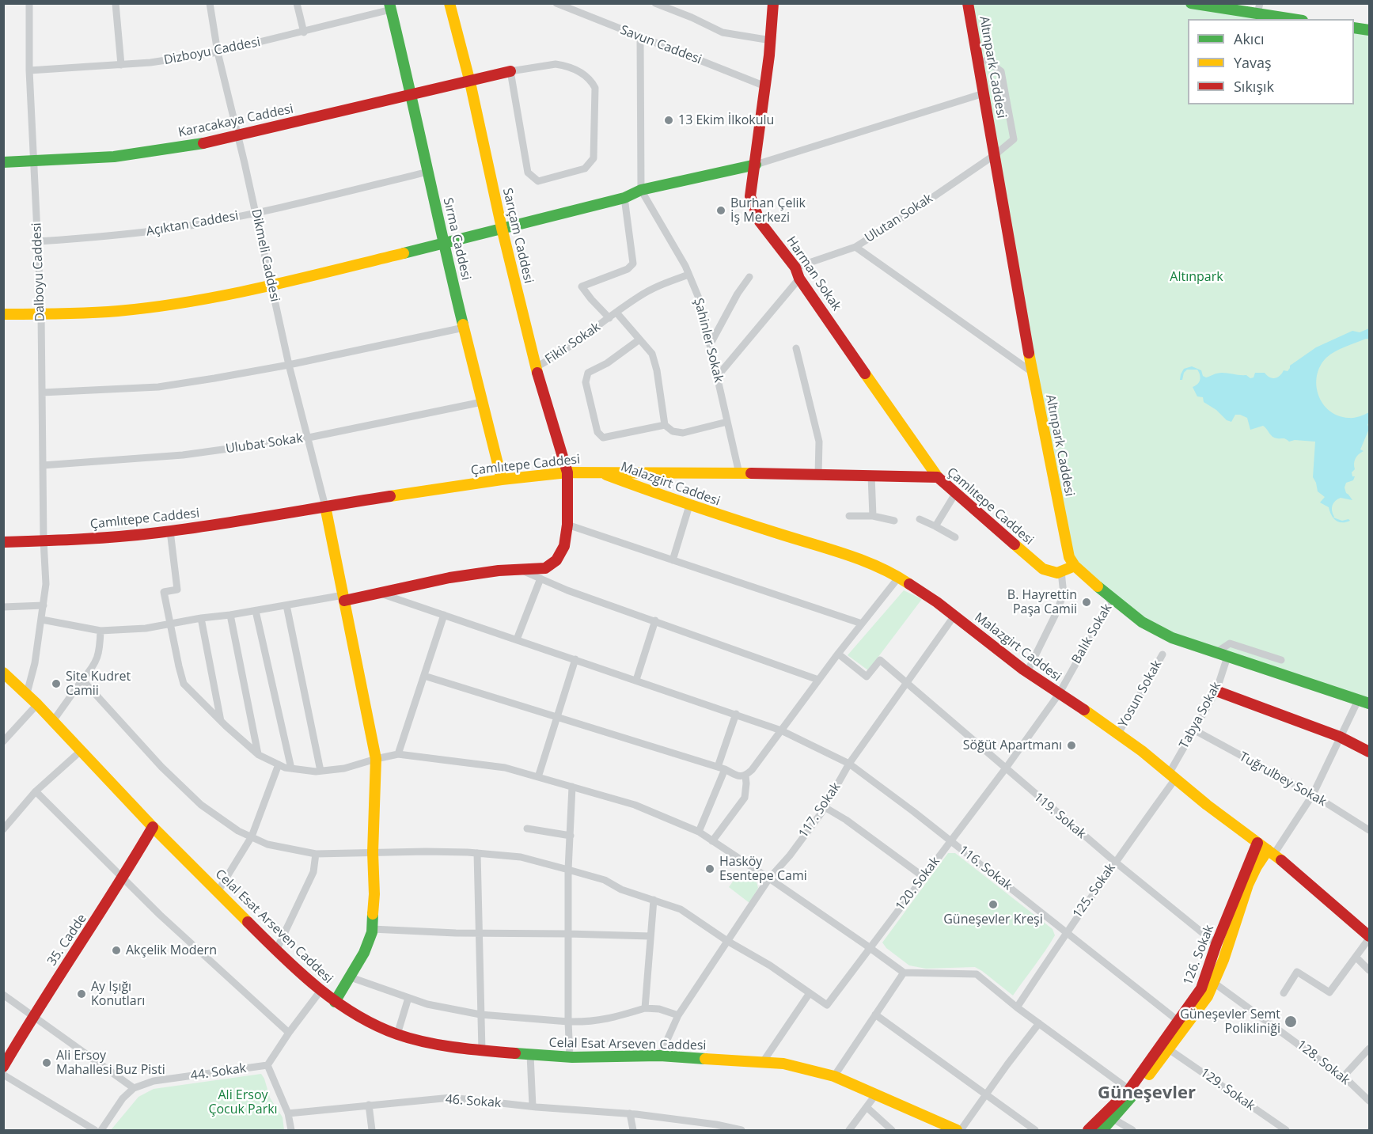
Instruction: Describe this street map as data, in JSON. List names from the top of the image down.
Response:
{
  "streets": {
    "street": [
      "Savun Caddesi",
      "Dizboyu Caddesi",
      "Altınpark Caddesi",
      "Karacakaya Caddesi",
      "Ulutan Sokak",
      "Açıktan Caddesi",
      "Sarıçam Caddesi",
      "Sırma Caddesi",
      "Dikmeli Caddesi",
      "Dalboyu Caddesi",
      "Harman Sokak",
      "Şahinler Sokak",
      "Fikir Sokak",
      "Ulubat Sokak",
      "Çamlıtepe Caddesi",
      "Malazgirt Caddesi",
      "Balık Sokak",
      "Yosun Sokak",
      "Tabya Sokak",
      "Tuğrulbey Sokak",
      "117. Sokak",
      "119. Sokak",
      "116. Sokak",
      "120. Sokak",
      "125. Sokak",
      "Celal Esat Arseven Caddesi",
      "35. Cadde",
      "126. Sokak",
      "128. Sokak",
      "44. Sokak",
      "129. Sokak",
      "46. Sokak"
    ]
  },
  "crossings": [
    ["Savun Caddesi", "Harman Sokak"],
    ["Dizboyu Caddesi", "Sırma Caddesi"],
    ["Dizboyu Caddesi", "Dikmeli Caddesi"],
    ["Dizboyu Caddesi", "Dalboyu Caddesi"],
    ["Altınpark Caddesi", "Ulutan Sokak"],
    ["Altınpark Caddesi", "Balık Sokak"],
    ["Altınpark Caddesi", "Tabya Sokak"],
    ["Karacakaya Caddesi", "Sarıçam Caddesi"],
    ["Karacakaya Caddesi", "Sırma Caddesi"],
    ["Karacakaya Caddesi", "Dikmeli Caddesi"],
    ["Karacakaya Caddesi", "Dalboyu Caddesi"],
    ["Ulutan Sokak", "Harman Sokak"],
    ["Açıktan Caddesi", "Sırma Caddesi"],
    ["Açıktan Caddesi", "Dikmeli Caddesi"],
    ["Açıktan Caddesi", "Dalboyu Caddesi"],
    ["Sarıçam Caddesi", "Fikir Sokak"],
    ["Sarıçam Caddesi", "Çamlıtepe Caddesi"],
    ["Sarıçam Caddesi", "116. Sokak"],
    ["Sırma Caddesi", "Ulubat Sokak"],
    ["Sırma Caddesi", "Çamlıtepe Caddesi"],
    ["Dikmeli Caddesi", "Ulubat Sokak"],
    ["Dikmeli Caddesi", "Çamlıtepe Caddesi"],
    ["Dalboyu Caddesi", "Ulubat Sokak"],
    ["Dalboyu Caddesi", "Çamlıtepe Caddesi"],
    ["Dalboyu Caddesi", "Celal Esat Arseven Caddesi"],
    ["Harman Sokak", "Çamlıtepe Caddesi"],
    ["Şahinler Sokak", "Fikir Sokak"],
    ["Şahinler Sokak", "Çamlıtepe Caddesi"],
    ["Çamlıtepe Caddesi", "Malazgirt Caddesi"],
    ["Malazgirt Caddesi", "Balık Sokak"],
    ["Malazgirt Caddesi", "Yosun Sokak"],
    ["Malazgirt Caddesi", "Tabya Sokak"],
    ["Malazgirt Caddesi", "117. Sokak"],
    ["Malazgirt Caddesi", "120. Sokak"],
    ["Malazgirt Caddesi", "125. Sokak"],
    ["Malazgirt Caddesi", "126. Sokak"],
    ["Balık Sokak", "120. Sokak"],
    ["Tabya Sokak", "Tuğrulbey Sokak"],
    ["Tabya Sokak", "125. Sokak"],
    ["117. Sokak", "119. Sokak"],
    ["117. Sokak", "116. Sokak"],
    ["117. Sokak", "Celal Esat Arseven Caddesi"],
    ["119. Sokak", "120. Sokak"],
    ["119. Sokak", "125. Sokak"],
    ["119. Sokak", "126. Sokak"],
    ["116. Sokak", "120. Sokak"],
    ["116. Sokak", "125. Sokak"],
    ["116. Sokak", "126. Sokak"],
    ["Celal Esat Arseven Caddesi", "35. Cadde"],
    ["126. Sokak", "128. Sokak"],
    ["126. Sokak", "129. Sokak"]
  ],
  "districts": ["Güneşevler"],
  "parks": ["Altınpark", "Ali Ersoy Çocuk Parkı"],
  "places": [
    "13 Ekim İlkokulu",
    "Burhan Çelik İş Merkezi",
    "B. Hayrettin Paşa Camii",
    "Site Kudret Camii",
    "Söğüt Apartmanı",
    "Hasköy Esentepe Cami",
    "Güneşevler Kreşi",
    "Akçelik Modern",
    "Ay Işığı Konutları",
    "Güneşevler Semt Polikliniği",
    "Ali Ersoy Mahallesi̇ Buz Pisti"
  ],
  "legend": ["Akıcı", "Yavaş", "Sıkışık"]
}
